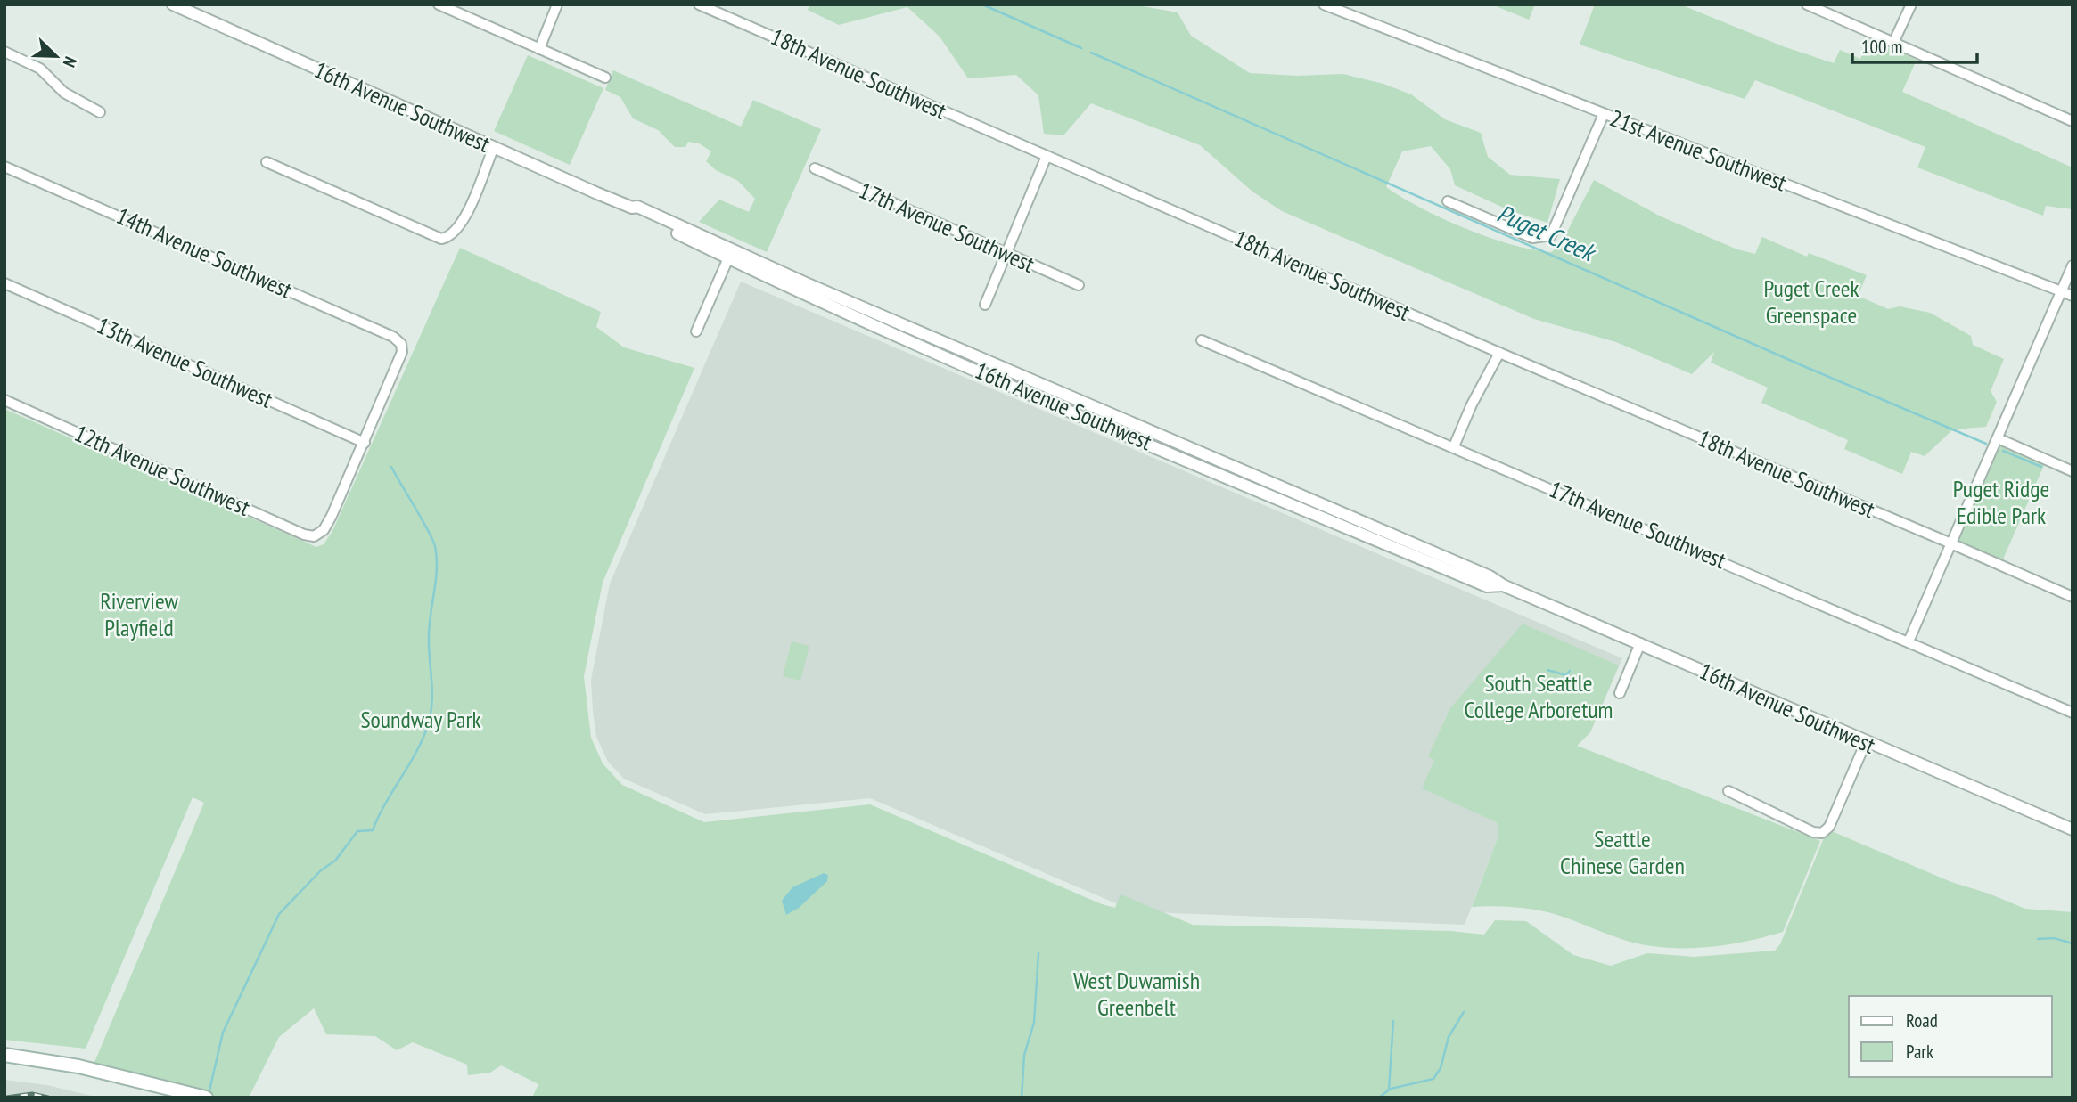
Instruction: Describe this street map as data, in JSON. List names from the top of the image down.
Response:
{
  "streets": {
    "street": [
      "18th Avenue Southwest",
      "16th Avenue Southwest",
      "21st Avenue Southwest",
      "17th Avenue Southwest",
      "14th Avenue Southwest",
      "13th Avenue Southwest",
      "12th Avenue Southwest"
    ]
  },
  "crossings": [
    ["14th Avenue Southwest", "13th Avenue Southwest"],
    ["14th Avenue Southwest", "12th Avenue Southwest"],
    ["13th Avenue Southwest", "12th Avenue Southwest"]
  ],
  "water": ["Puget Creek"],
  "parks": [
    "Puget Creek Greenspace",
    "Puget Ridge Edible Park",
    "Riverview Playfield",
    "South Seattle College Arboretum",
    "Soundway Park",
    "Seattle Chinese Garden",
    "West Duwamish Greenbelt"
  ],
  "legend": ["Road", "Park"],
  "scale_bar": "100 m",
  "north": "bottom right"
}
